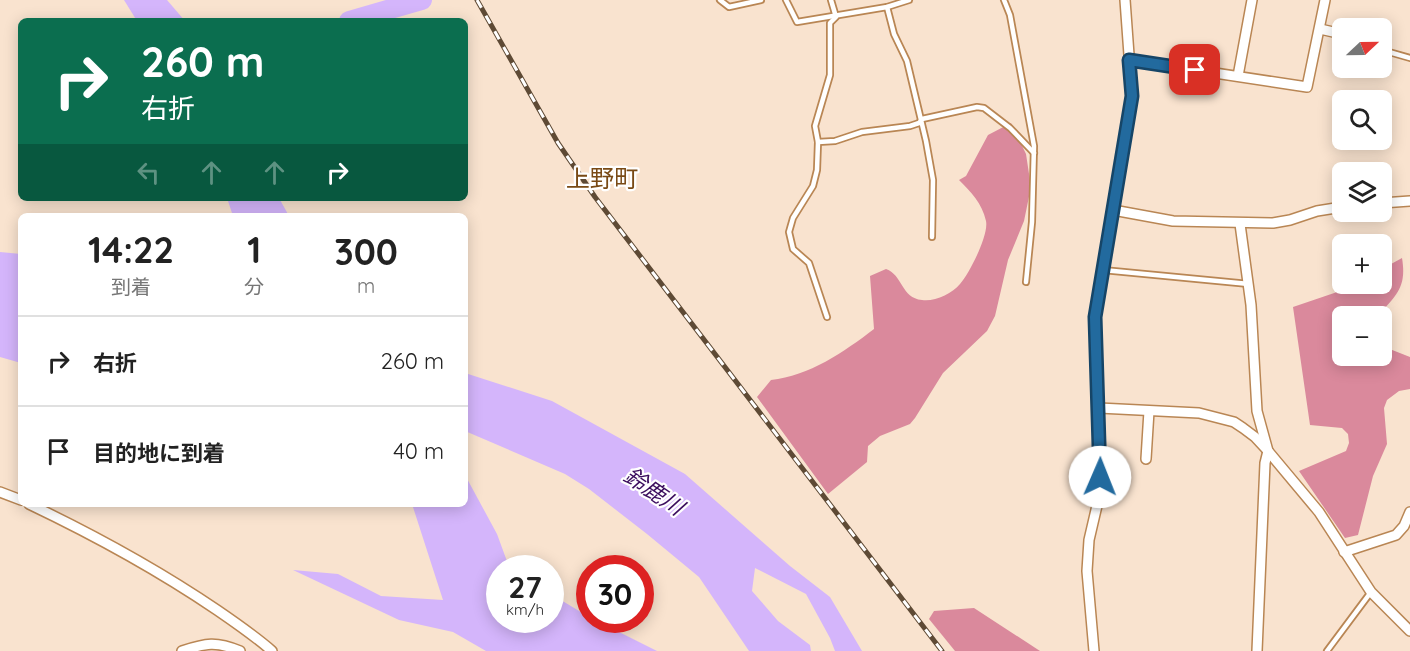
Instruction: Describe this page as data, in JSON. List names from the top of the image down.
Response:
{
  "districts": ["上野町"],
  "water": ["鈴鹿川"],
  "north": "right",
  "page": {
    "map_buttons": ["+", "−"],
    "turn": ["260 m", "右折"],
    "eta": [
      "14:22",
      "到着",
      "1",
      "分",
      "300",
      "m"
    ],
    "list": [
      {
        "name": "右折",
        "value": "260 m"
      },
      {
        "name": "目的地に到着",
        "value": "40 m"
      }
    ],
    "speed": "27 km/h",
    "limit": "30"
  }
}
